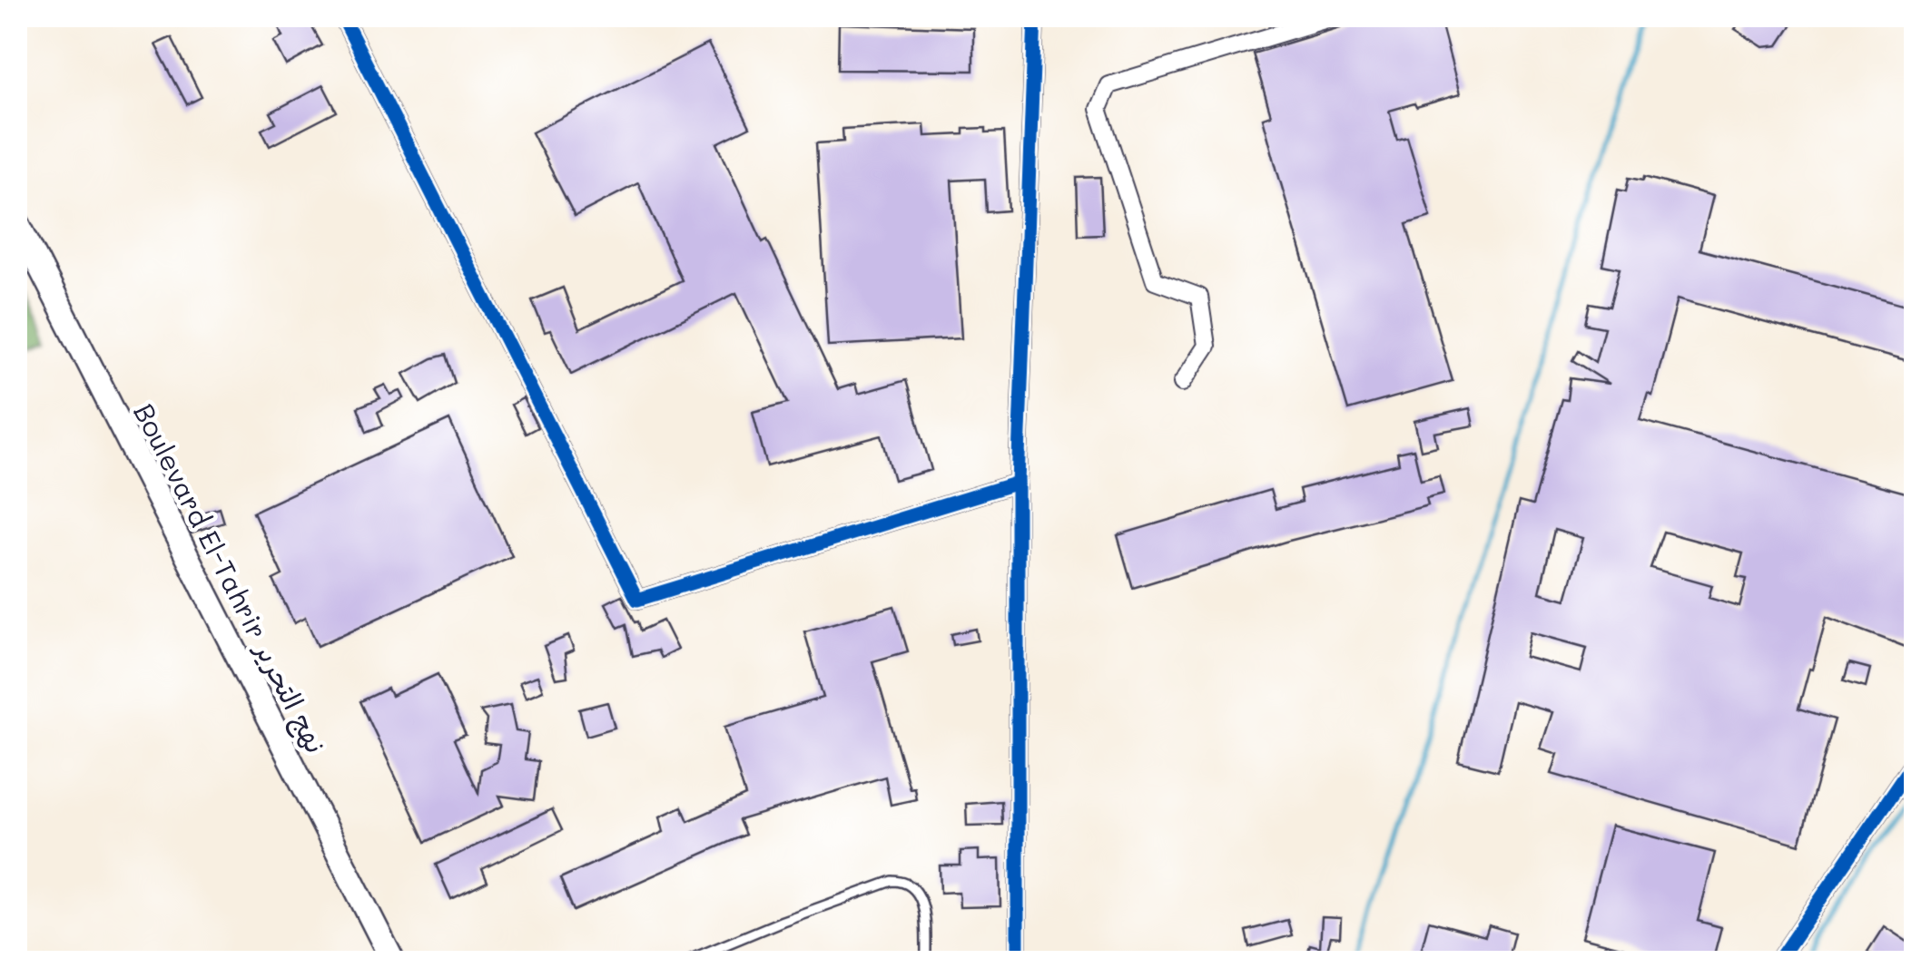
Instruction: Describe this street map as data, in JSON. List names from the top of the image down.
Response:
{
  "streets": {
    "main road": ["Boulevard El-Tahrir نهج التحرير"]
  }
}
